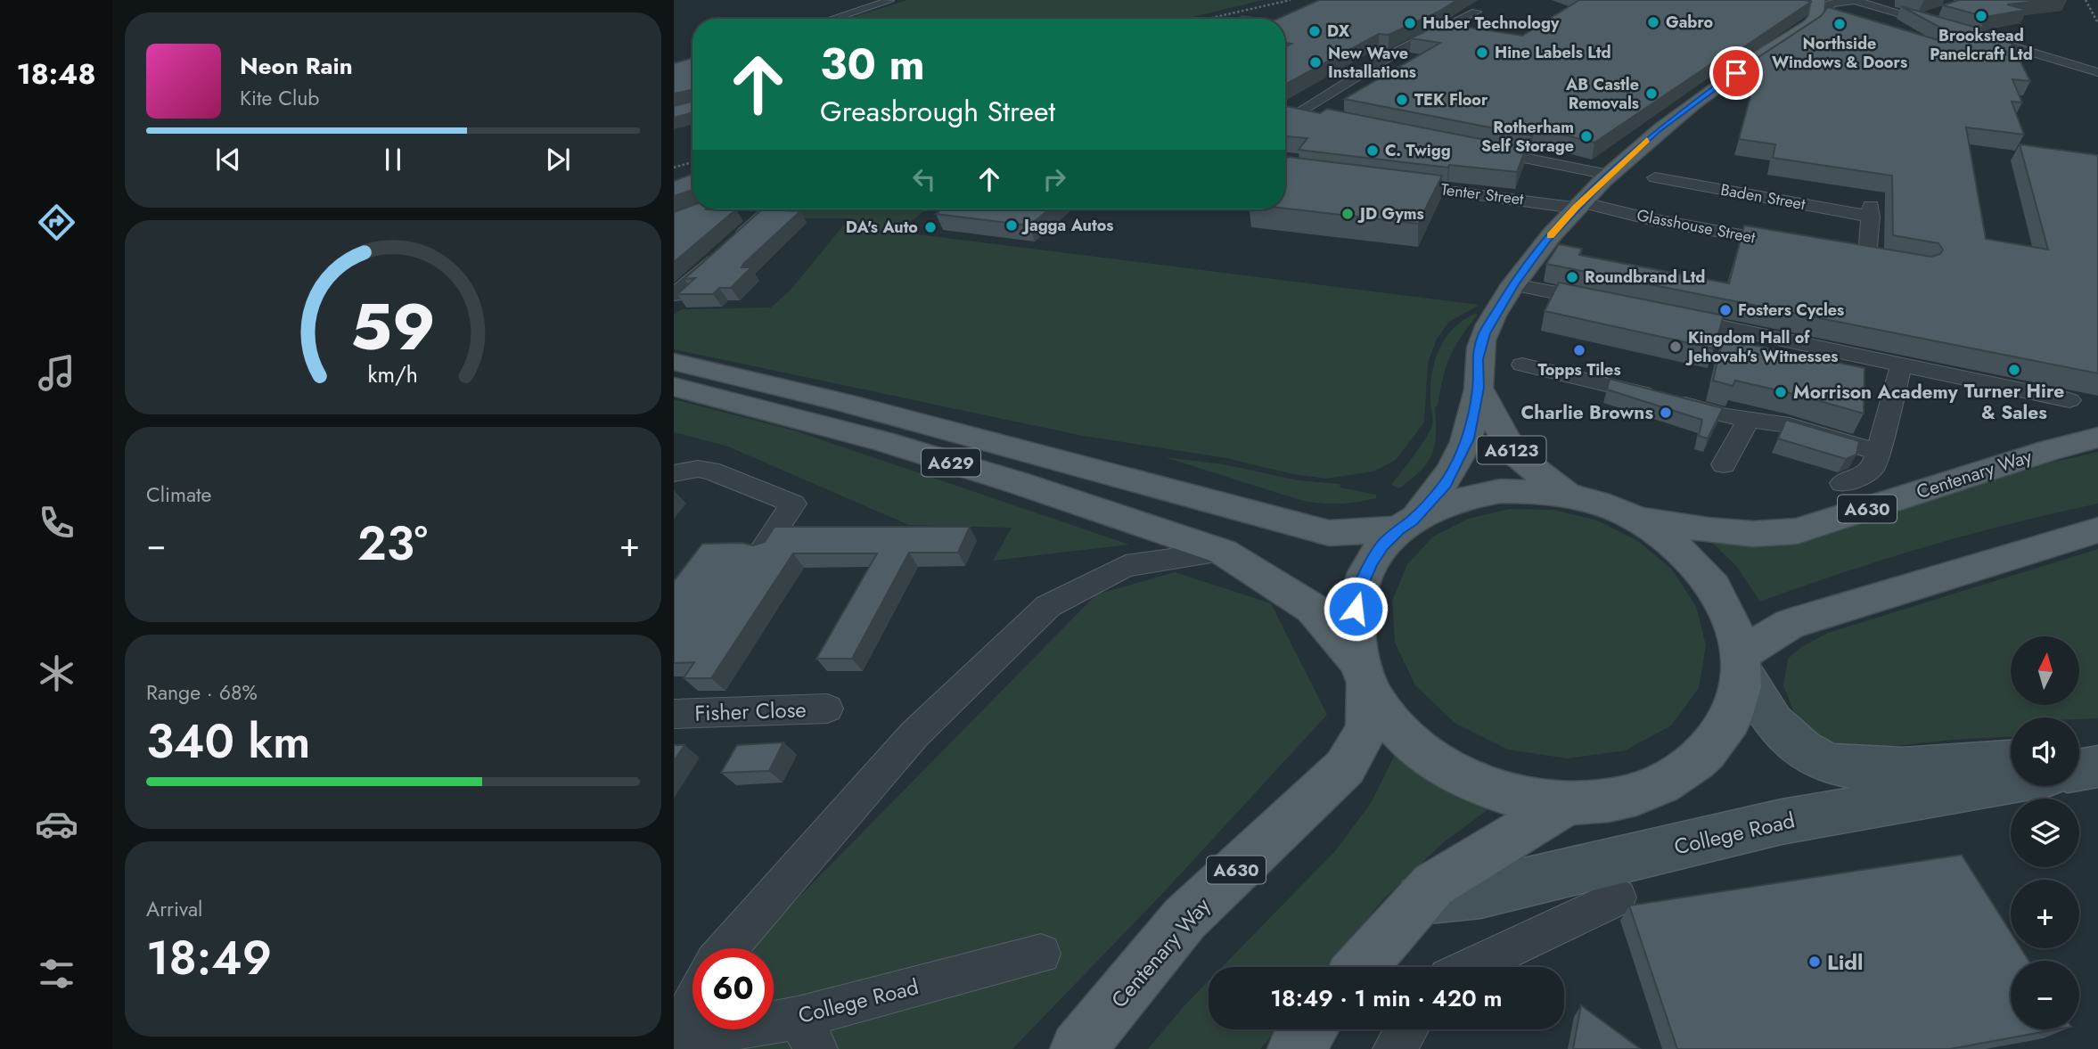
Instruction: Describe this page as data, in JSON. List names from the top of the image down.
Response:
{
  "streets": {
    "main road": [
      "A6123",
      "A629",
      "Centenary Way",
      "A630"
    ],
    "street": [
      "Tenter Street",
      "Baden Street",
      "Glasshouse Street",
      "Fisher Close",
      "College Road"
    ]
  },
  "crossings": [
    ["Tenter Street", "Glasshouse Street"],
    ["Tenter Street", "A6123"],
    ["Glasshouse Street", "A6123"],
    ["A6123", "A629"],
    ["A6123", "A630"],
    ["A629", "Centenary Way"],
    ["A629", "A630"],
    ["Centenary Way", "A630"],
    ["A630", "College Road"]
  ],
  "places": [
    "Brookstead Panelcraft Ltd",
    "Gabro",
    "Huber Technology",
    "Northside Windows & Doors",
    "DX",
    "Hine Labels Ltd",
    "New Wave Installations",
    "AB Castle Removals",
    "TEK Floor",
    "Rotherham Self Storage",
    "C. Twigg",
    "JD Gyms",
    "Jagga Autos",
    "DA's Auto",
    "Roundbrand Ltd",
    "Fosters Cycles",
    "Kingdom Hall of Jehovah's Witnesses",
    "Topps Tiles",
    "Turner Hire & Sales",
    "Morrison Academy",
    "Charlie Browns",
    "Lidl"
  ],
  "north": "top",
  "page": {
    "tabs": "18:48",
    "turn": ["30 m", "Greasbrough Street"],
    "song": ["Neon Rain", "Kite Club"],
    "tile": [
      "Climate",
      ["Range · 68%", "340 km"],
      ["Arrival", "18:49"]
    ],
    "heat": ["−", "23°", "+"],
    "map_buttons": ["+", "−"],
    "limit": "60",
    "trip": "18:49 · 1 min · 420 m",
    "gauge": ["59", "km/h"]
  }
}
